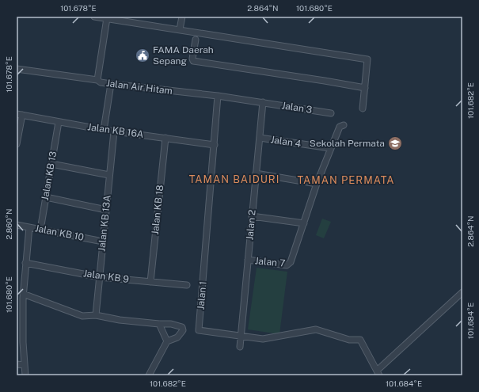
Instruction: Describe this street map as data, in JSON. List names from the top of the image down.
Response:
{
  "streets": {
    "street": [
      "Jalan Air Hitam",
      "Jalan 3",
      "Jalan KB 16A",
      "Jalan 4",
      "Jalan KB 13",
      "Jalan KB 18",
      "Jalan KB 13A",
      "Jalan 2",
      "Jalan KB 10",
      "Jalan 7",
      "Jalan KB 9",
      "Jalan 1"
    ]
  },
  "crossings": [
    ["Jalan Air Hitam", "Jalan 3"],
    ["Jalan Air Hitam", "Jalan 2"],
    ["Jalan Air Hitam", "Jalan 1"],
    ["Jalan 3", "Jalan 2"],
    ["Jalan KB 16A", "Jalan KB 13"],
    ["Jalan KB 16A", "Jalan KB 18"],
    ["Jalan KB 16A", "Jalan KB 13A"],
    ["Jalan KB 16A", "Jalan 1"],
    ["Jalan 4", "Jalan 2"],
    ["Jalan KB 13", "Jalan KB 10"],
    ["Jalan KB 18", "Jalan KB 9"],
    ["Jalan KB 13A", "Jalan KB 10"],
    ["Jalan KB 13A", "Jalan KB 9"],
    ["Jalan 2", "Jalan 7"],
    ["Jalan 2", "Jalan 1"]
  ],
  "districts": ["TAMAN BAIDURI", "TAMAN PERMATA"],
  "places": {
    "public building": ["FAMA Daerah Sepang"],
    "school or university": ["Sekolah Permata"]
  },
  "coordinates": [
    "101.678°E",
    "2.864°N",
    "101.680°E",
    "101.682°E",
    "2.860°N",
    "101.684°E"
  ]
}
